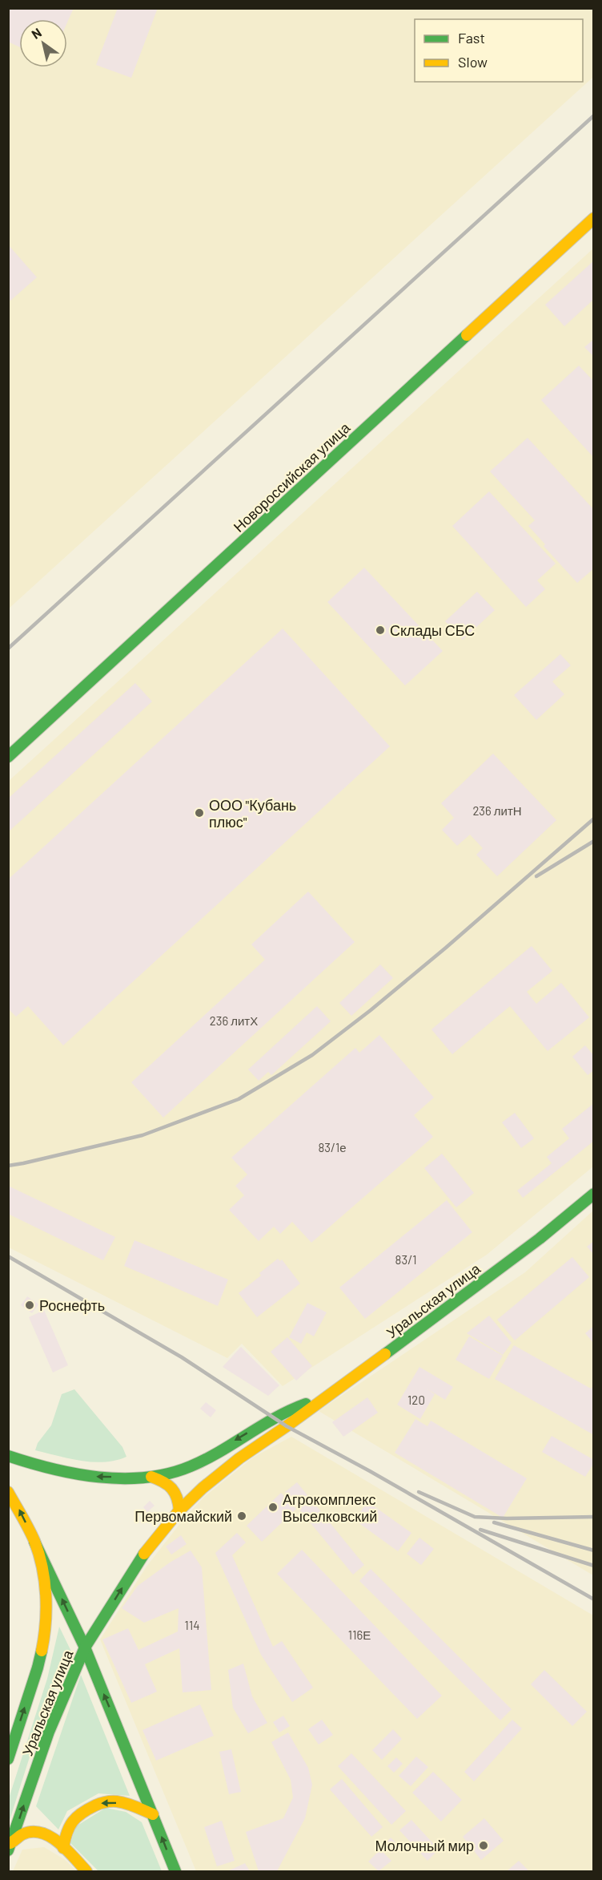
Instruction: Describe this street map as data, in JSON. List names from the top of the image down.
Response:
{
  "streets": {
    "main road": ["Новороссийская улица", "Уральская улица"]
  },
  "places": [
    "Склады СБС",
    "ООО \"Кубань плюс\"",
    "Роснефть",
    "Агрокомплекс Выселковский",
    "Первомайский",
    "Молочный мир"
  ],
  "house_numbers": [
    "236 литН",
    "236 литХ",
    "83/1е",
    "83/1",
    "120",
    "114",
    "116Е"
  ],
  "legend": ["Fast", "Slow"],
  "north": "top left"
}
